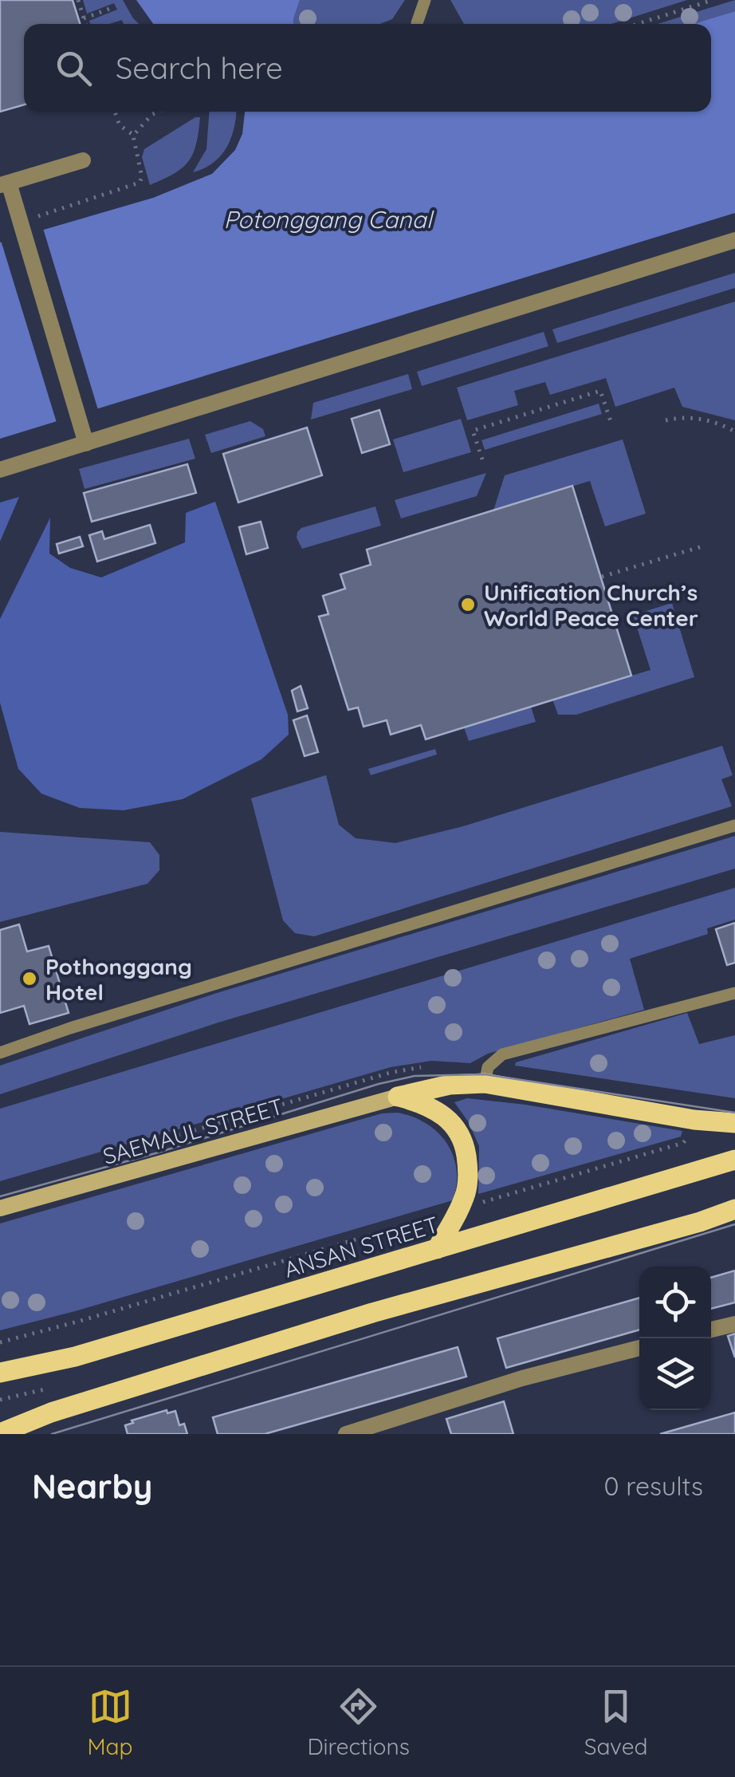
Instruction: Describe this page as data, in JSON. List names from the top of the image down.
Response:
{
  "streets": {
    "main road": ["SAEMAUL STREET", "ANSAN STREET"]
  },
  "water": ["Potonggang Canal"],
  "places": ["Unification Church’s World Peace Center", "Pothonggang Hotel"],
  "page": {
    "search": "Search here",
    "heading": ["Nearby", "0 results"],
    "nav": ["Map", "Directions", "Saved"]
  }
}
